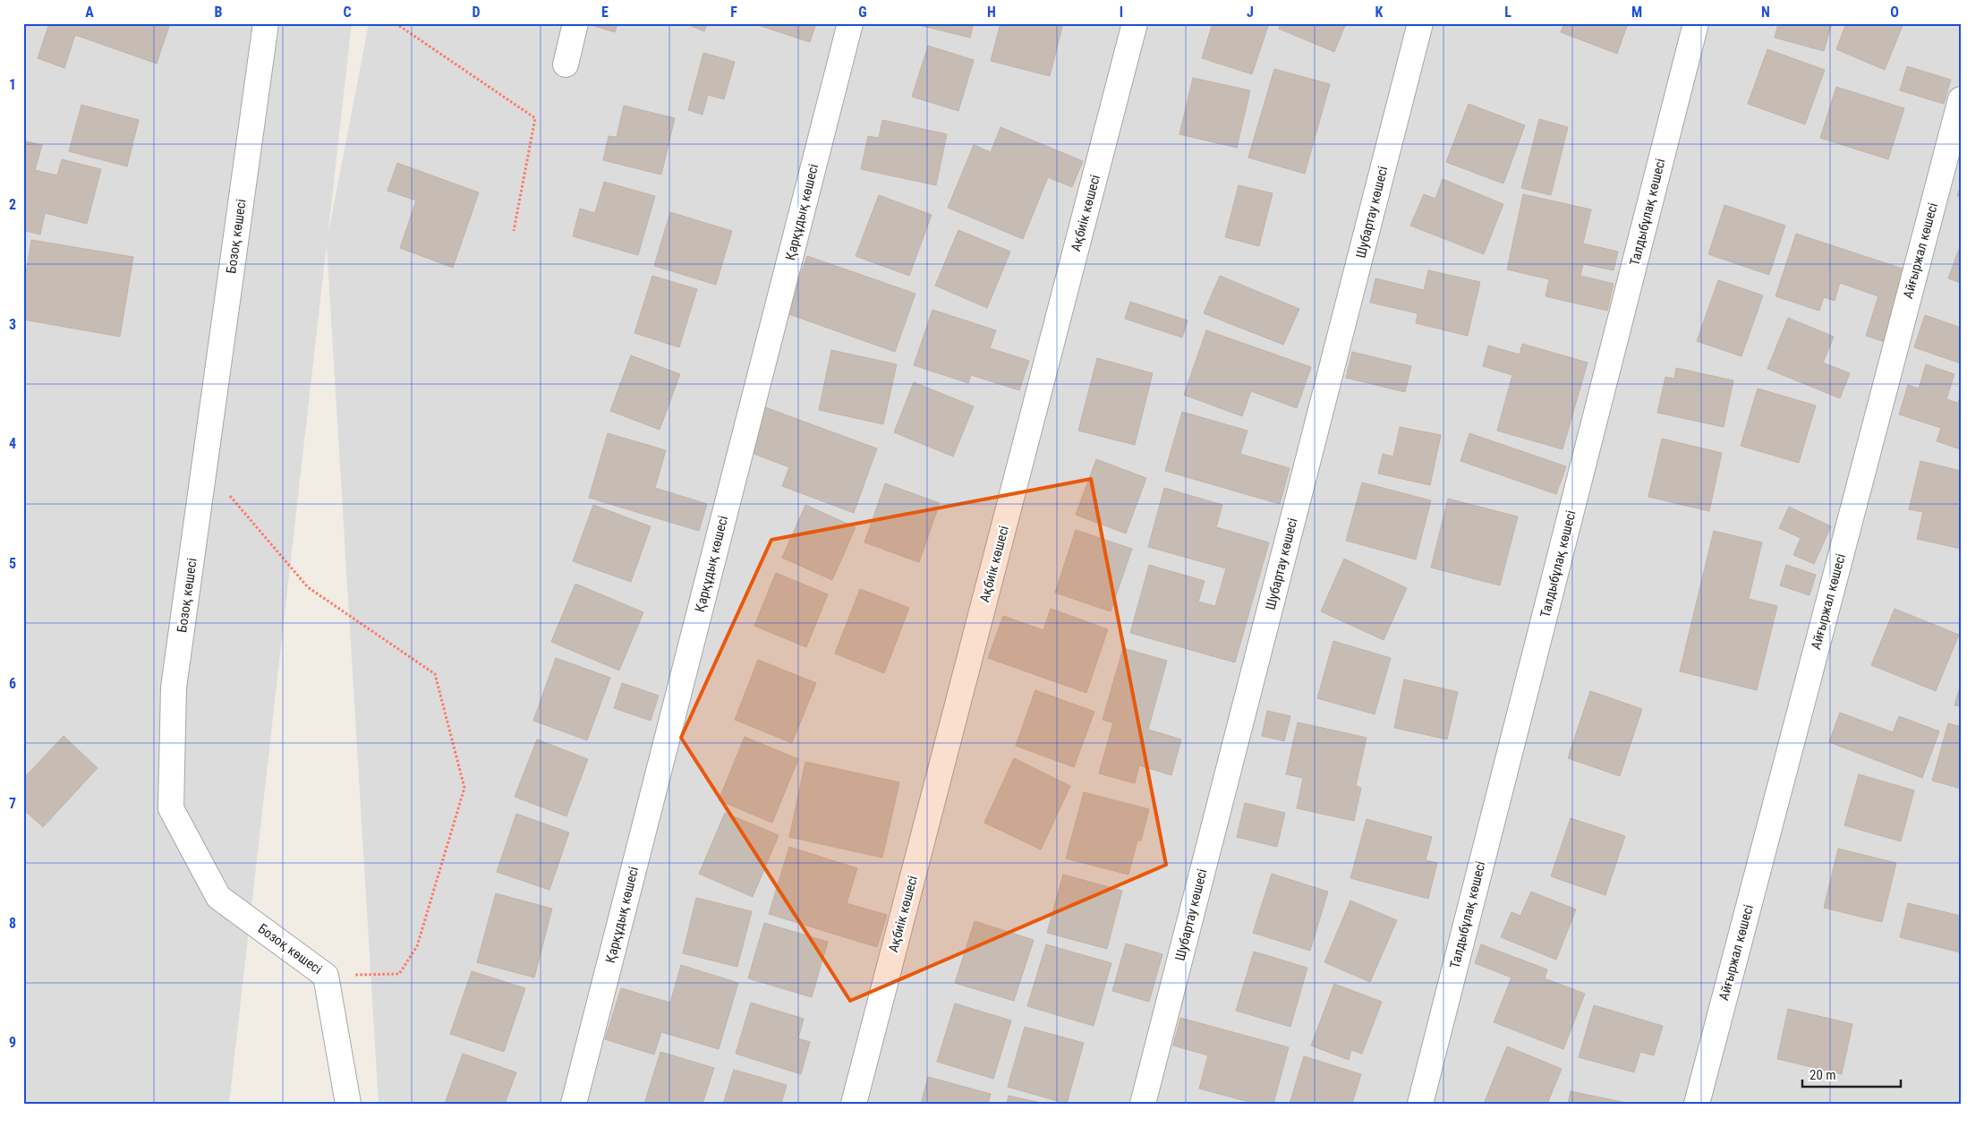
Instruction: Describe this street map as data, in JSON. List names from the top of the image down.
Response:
{
  "streets": {
    "street": [
      "Қарқұдық көшесі",
      "Шубартау көшесі",
      "Талдыбұлақ көшесі",
      "Ақбиік көшесі",
      "Бозоқ көшесі",
      "Айғыржал көшесі"
    ]
  },
  "scale_bar": "20 m",
  "grid": {
    "columns": [
      "A",
      "B",
      "C",
      "D",
      "E",
      "F",
      "G",
      "H",
      "I",
      "J",
      "K",
      "L",
      "M",
      "N",
      "O"
    ],
    "rows": [
      "1",
      "2",
      "3",
      "4",
      "5",
      "6",
      "7",
      "8",
      "9"
    ]
  }
}
